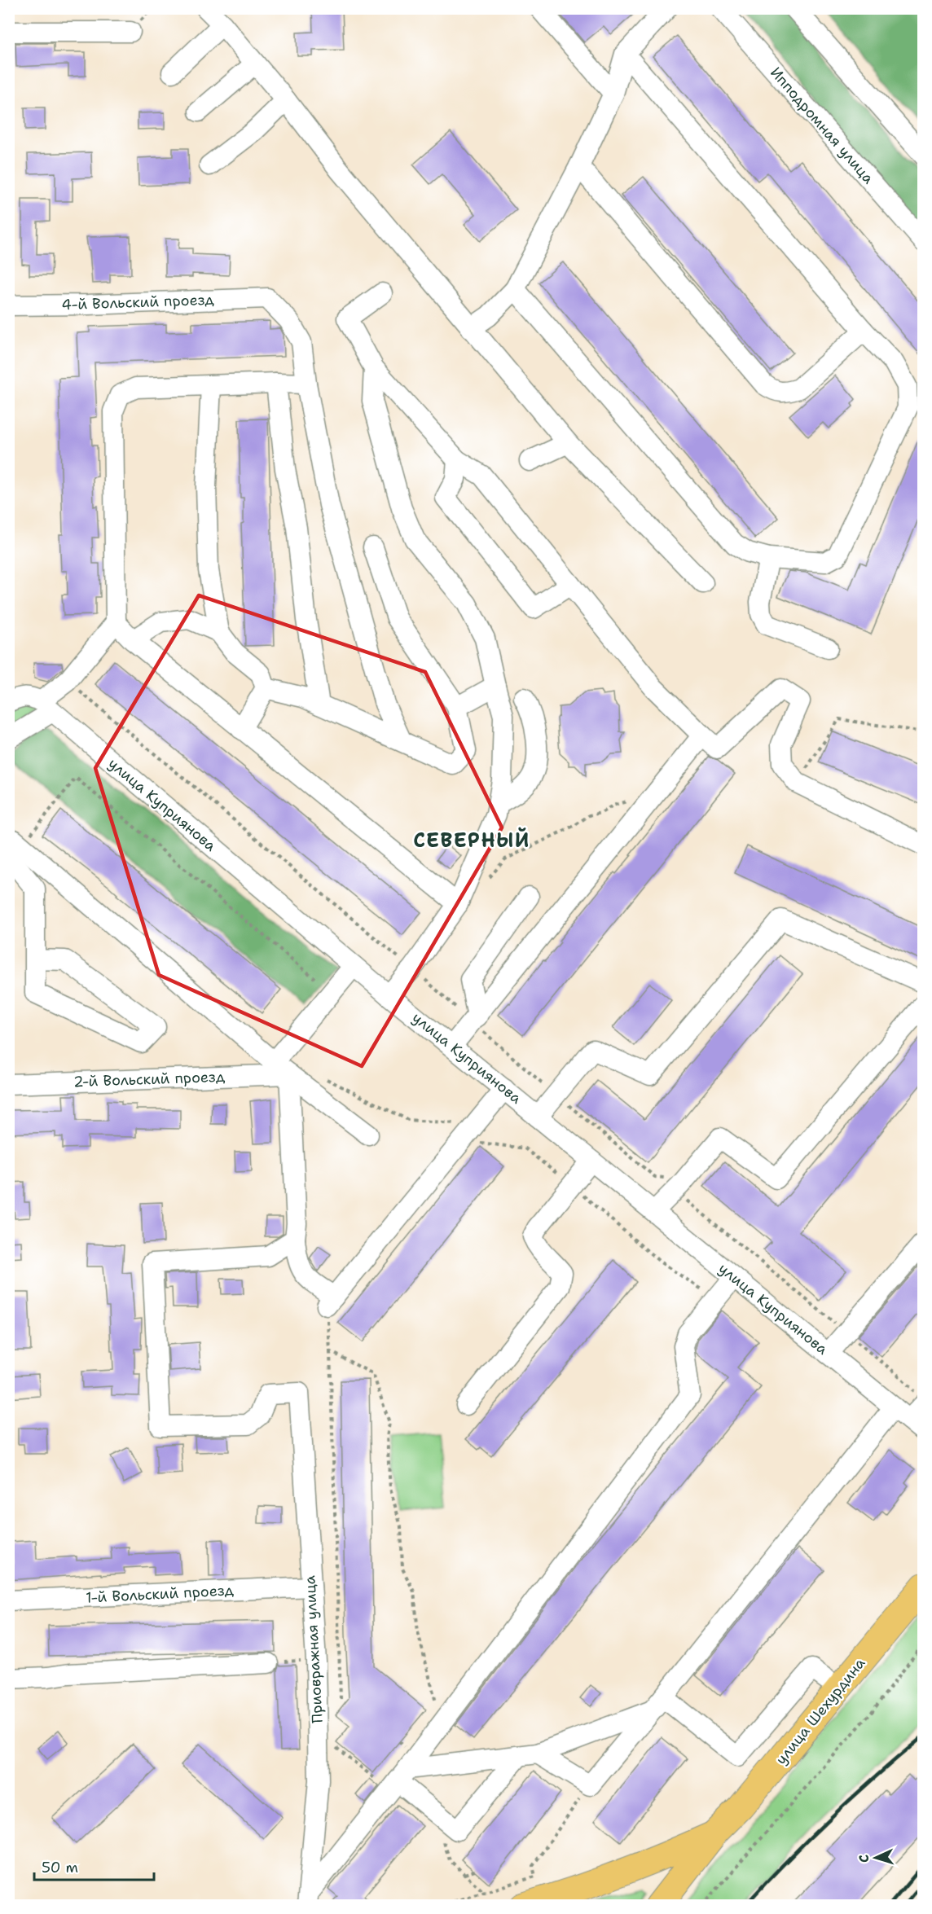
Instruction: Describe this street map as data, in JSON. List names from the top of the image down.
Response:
{
  "streets": {
    "main road": ["улица Шехурдина"],
    "street": [
      "Ипподромная улица",
      "4-й Вольский проезд",
      "улица Куприянова",
      "2-й Вольский проезд",
      "1-й Вольский проезд",
      "Приовражная улица"
    ]
  },
  "crossings": [
    ["1-й Вольский проезд", "Приовражная улица"]
  ],
  "districts": ["СЕВЕРНЫЙ"],
  "scale_bar": "50 m",
  "north": "left"
}
